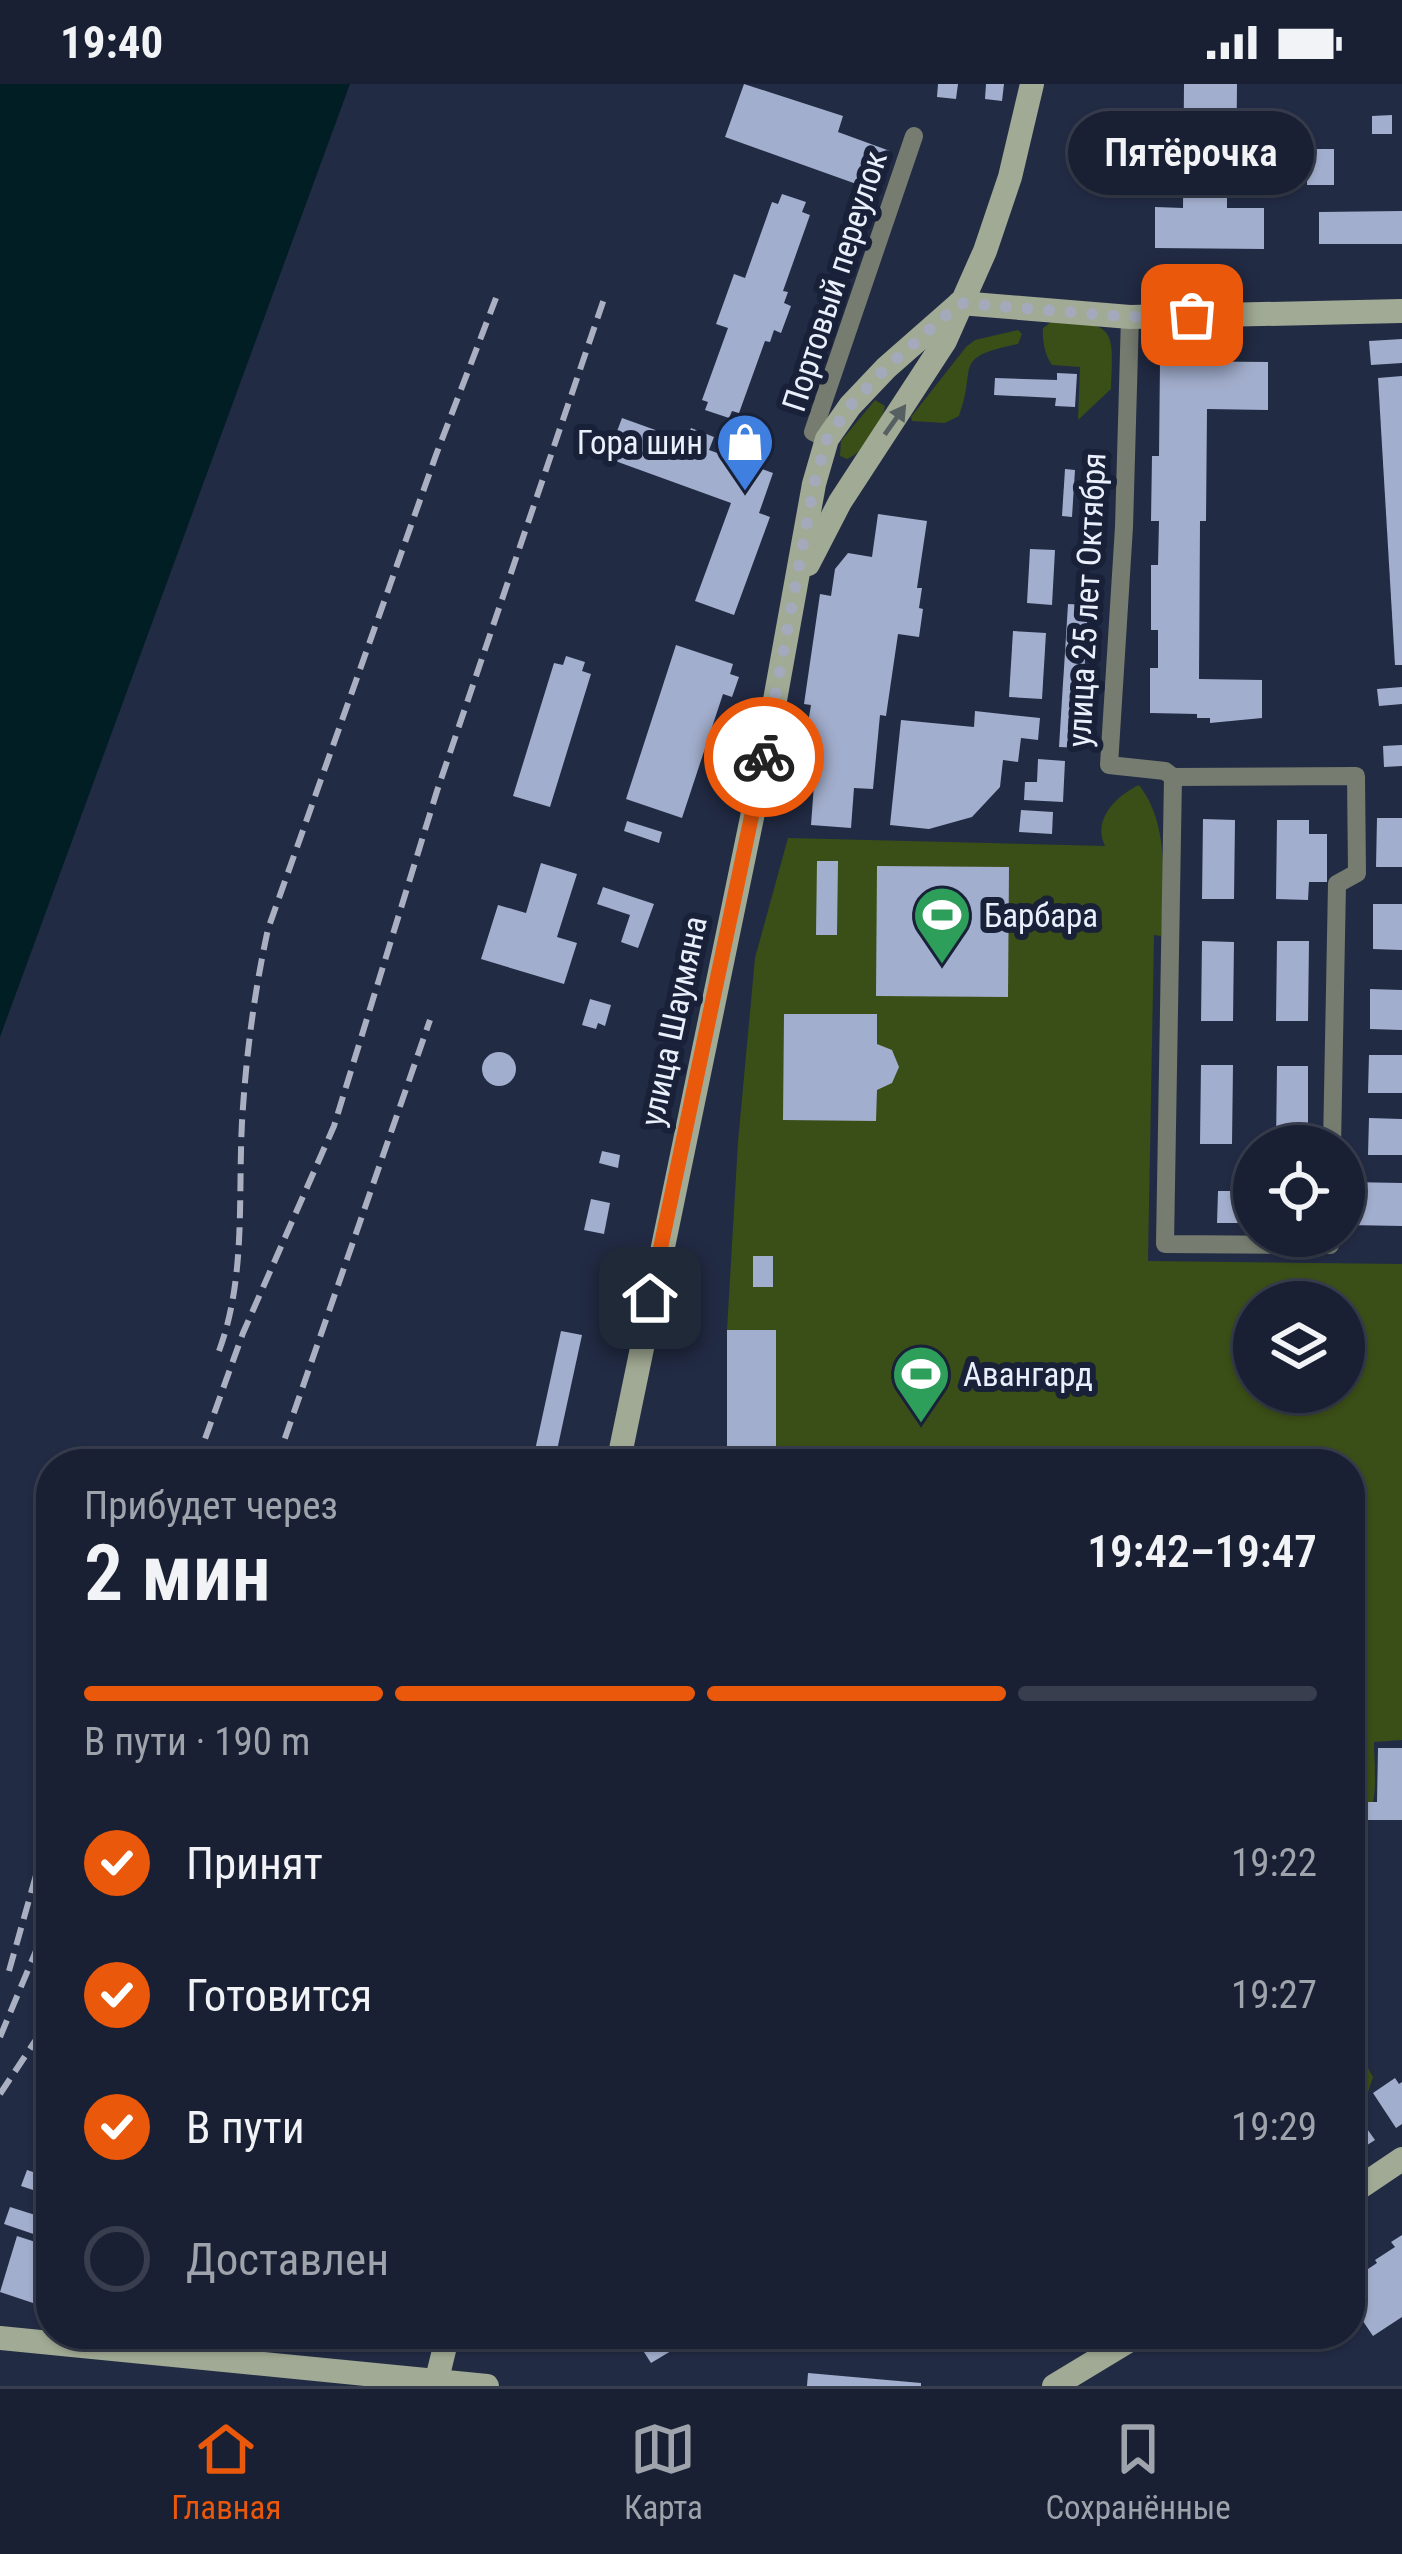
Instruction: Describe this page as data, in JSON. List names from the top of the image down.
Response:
{
  "streets": {
    "main road": ["улица Шаумяна"],
    "street": ["Портовый переулок", "улица 25 лет Октября"]
  },
  "crossings": [
    ["Портовый переулок", "улица Шаумяна"]
  ],
  "places": {
    "other": ["Пятёрочка"],
    "shop": ["Гора шин"],
    "sports": ["Барбара", "Авангард"]
  },
  "page": {
    "status": "19:40",
    "bubble": "Пятёрочка",
    "heading": ["2 мин", "Прибудет через", "19:42–19:47"],
    "bar": "В пути · 190 m",
    "list": [
      ["Принят", "19:22"],
      ["Готовится", "19:27"],
      ["В пути", "19:29"],
      "Доставлен"
    ],
    "tabs": ["Главная", "Карта", "Сохранённые"]
  }
}
